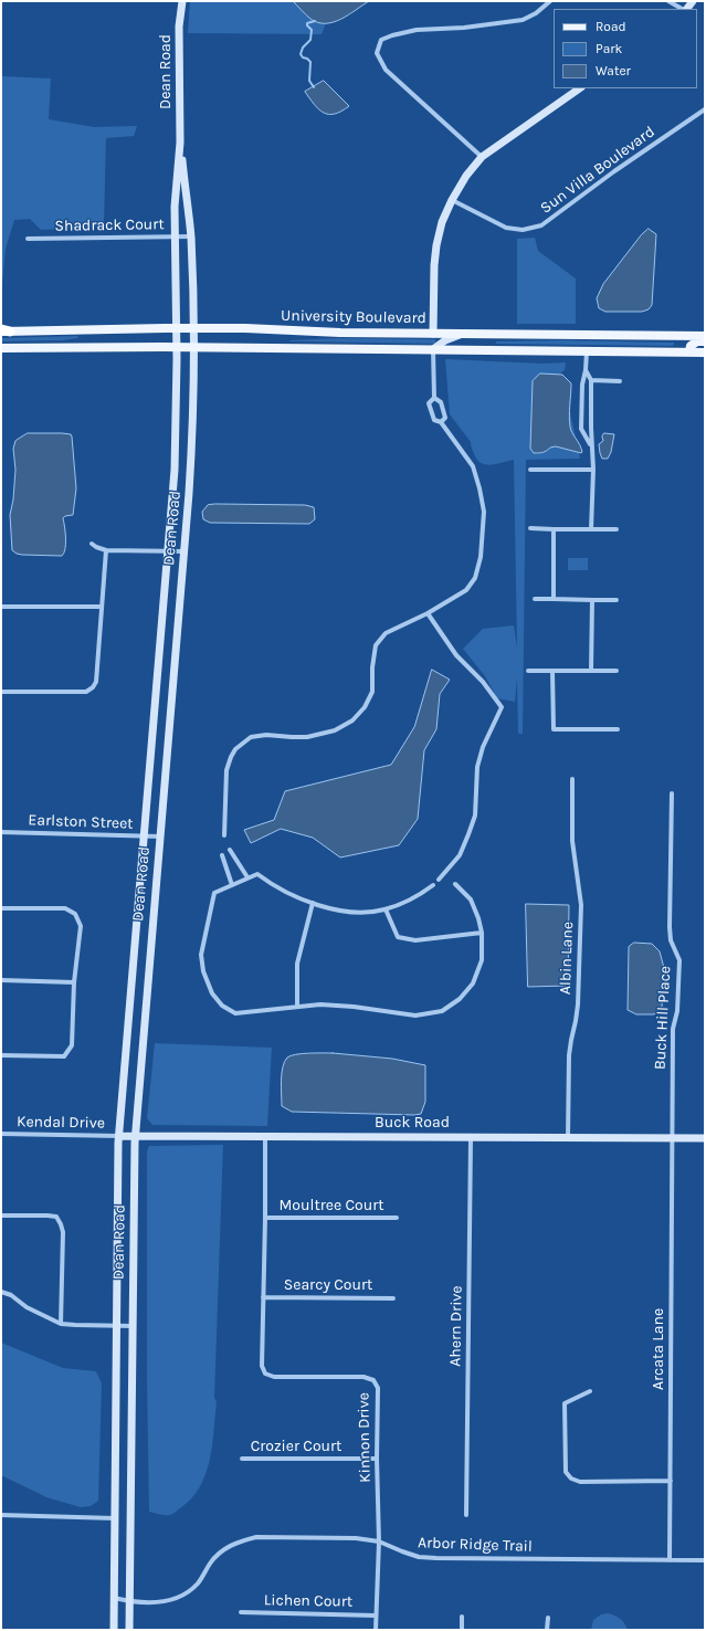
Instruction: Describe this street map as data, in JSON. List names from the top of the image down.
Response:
{
  "streets": {
    "main road": ["Dean Road", "University Boulevard", "Buck Road"],
    "street": [
      "Sun Villa Boulevard",
      "Shadrack Court",
      "Earlston Street",
      "Albin Lane",
      "Buck Hill Place",
      "Kendal Drive",
      "Moultree Court",
      "Searcy Court",
      "Ahern Drive",
      "Arcata Lane",
      "Kinnon Drive",
      "Crozier Court",
      "Arbor Ridge Trail",
      "Lichen Court"
    ]
  },
  "crossings": [
    ["Dean Road", "Shadrack Court"],
    ["Dean Road", "University Boulevard"],
    ["Dean Road", "Earlston Street"],
    ["Dean Road", "Kendal Drive"],
    ["Dean Road", "Buck Road"],
    ["Dean Road", "Arbor Ridge Trail"],
    ["Albin Lane", "Buck Road"],
    ["Buck Hill Place", "Buck Road"],
    ["Buck Hill Place", "Arcata Lane"],
    ["Kendal Drive", "Buck Road"],
    ["Buck Road", "Ahern Drive"],
    ["Buck Road", "Arcata Lane"],
    ["Buck Road", "Kinnon Drive"],
    ["Moultree Court", "Kinnon Drive"],
    ["Searcy Court", "Kinnon Drive"],
    ["Arcata Lane", "Arbor Ridge Trail"],
    ["Kinnon Drive", "Crozier Court"],
    ["Kinnon Drive", "Arbor Ridge Trail"],
    ["Kinnon Drive", "Lichen Court"]
  ],
  "legend": ["Road", "Park", "Water"]
}
